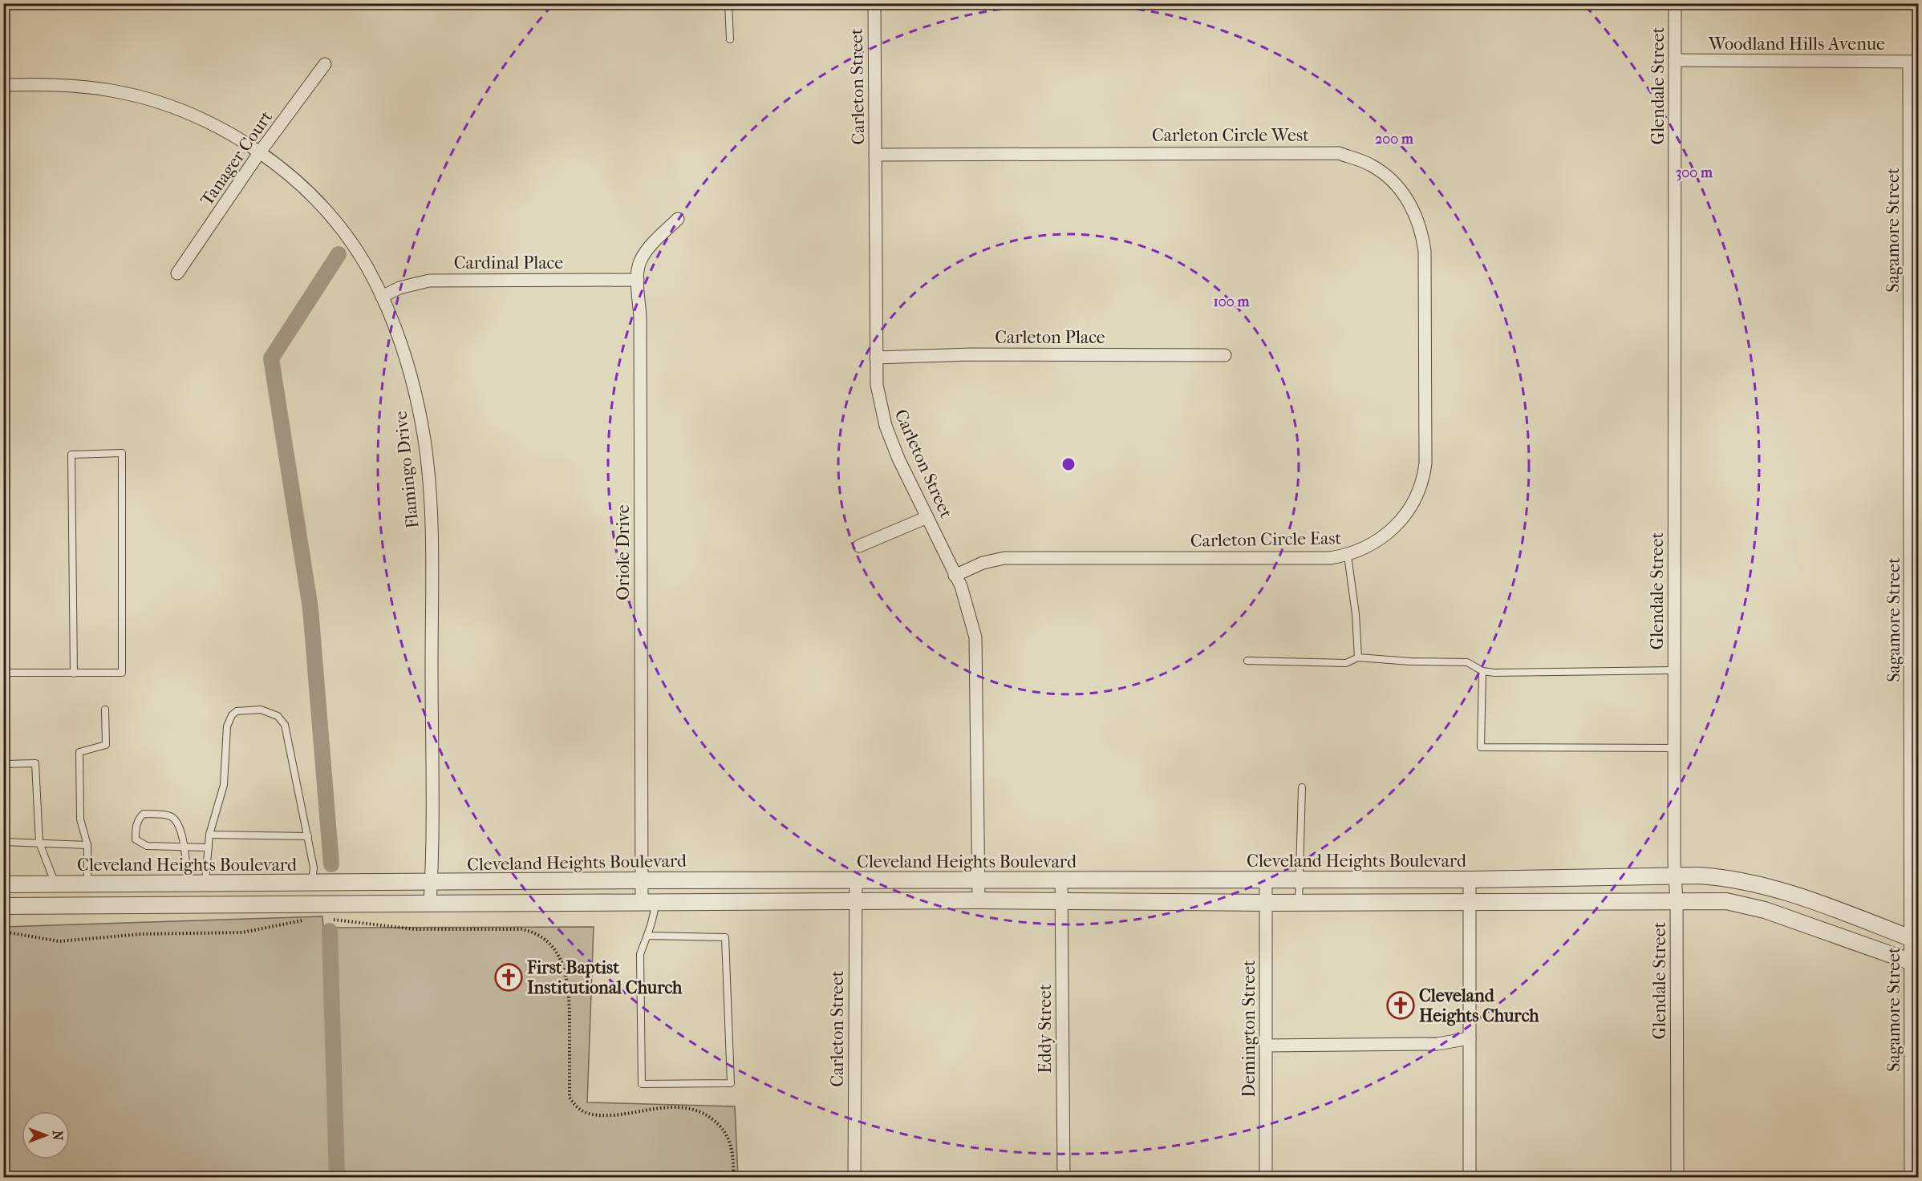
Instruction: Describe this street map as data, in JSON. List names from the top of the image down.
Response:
{
  "streets": {
    "street": [
      "Woodland Hills Avenue",
      "Glendale Street",
      "Carleton Street",
      "Carleton Circle West",
      "Tanager Court",
      "Sagamore Street",
      "Cardinal Place",
      "Carleton Place",
      "Flamingo Drive",
      "Carleton Circle East",
      "Oriole Drive",
      "Cleveland Heights Boulevard",
      "Eddy Street",
      "Demington Street"
    ]
  },
  "crossings": [
    ["Woodland Hills Avenue", "Glendale Street"],
    ["Woodland Hills Avenue", "Sagamore Street"],
    ["Glendale Street", "Cleveland Heights Boulevard"],
    ["Carleton Street", "Carleton Circle West"],
    ["Carleton Street", "Carleton Place"],
    ["Carleton Street", "Carleton Circle East"],
    ["Carleton Street", "Cleveland Heights Boulevard"],
    ["Carleton Circle West", "Carleton Circle East"],
    ["Tanager Court", "Flamingo Drive"],
    ["Sagamore Street", "Cleveland Heights Boulevard"],
    ["Cardinal Place", "Flamingo Drive"],
    ["Cardinal Place", "Oriole Drive"],
    ["Flamingo Drive", "Cleveland Heights Boulevard"],
    ["Oriole Drive", "Cleveland Heights Boulevard"],
    ["Cleveland Heights Boulevard", "Eddy Street"],
    ["Cleveland Heights Boulevard", "Demington Street"]
  ],
  "places": {
    "church": ["First Baptist Institutional Church", "Cleveland Heights Church"]
  },
  "north": "right",
  "rings": ["200 m", "300 m", "100 m"]
}
